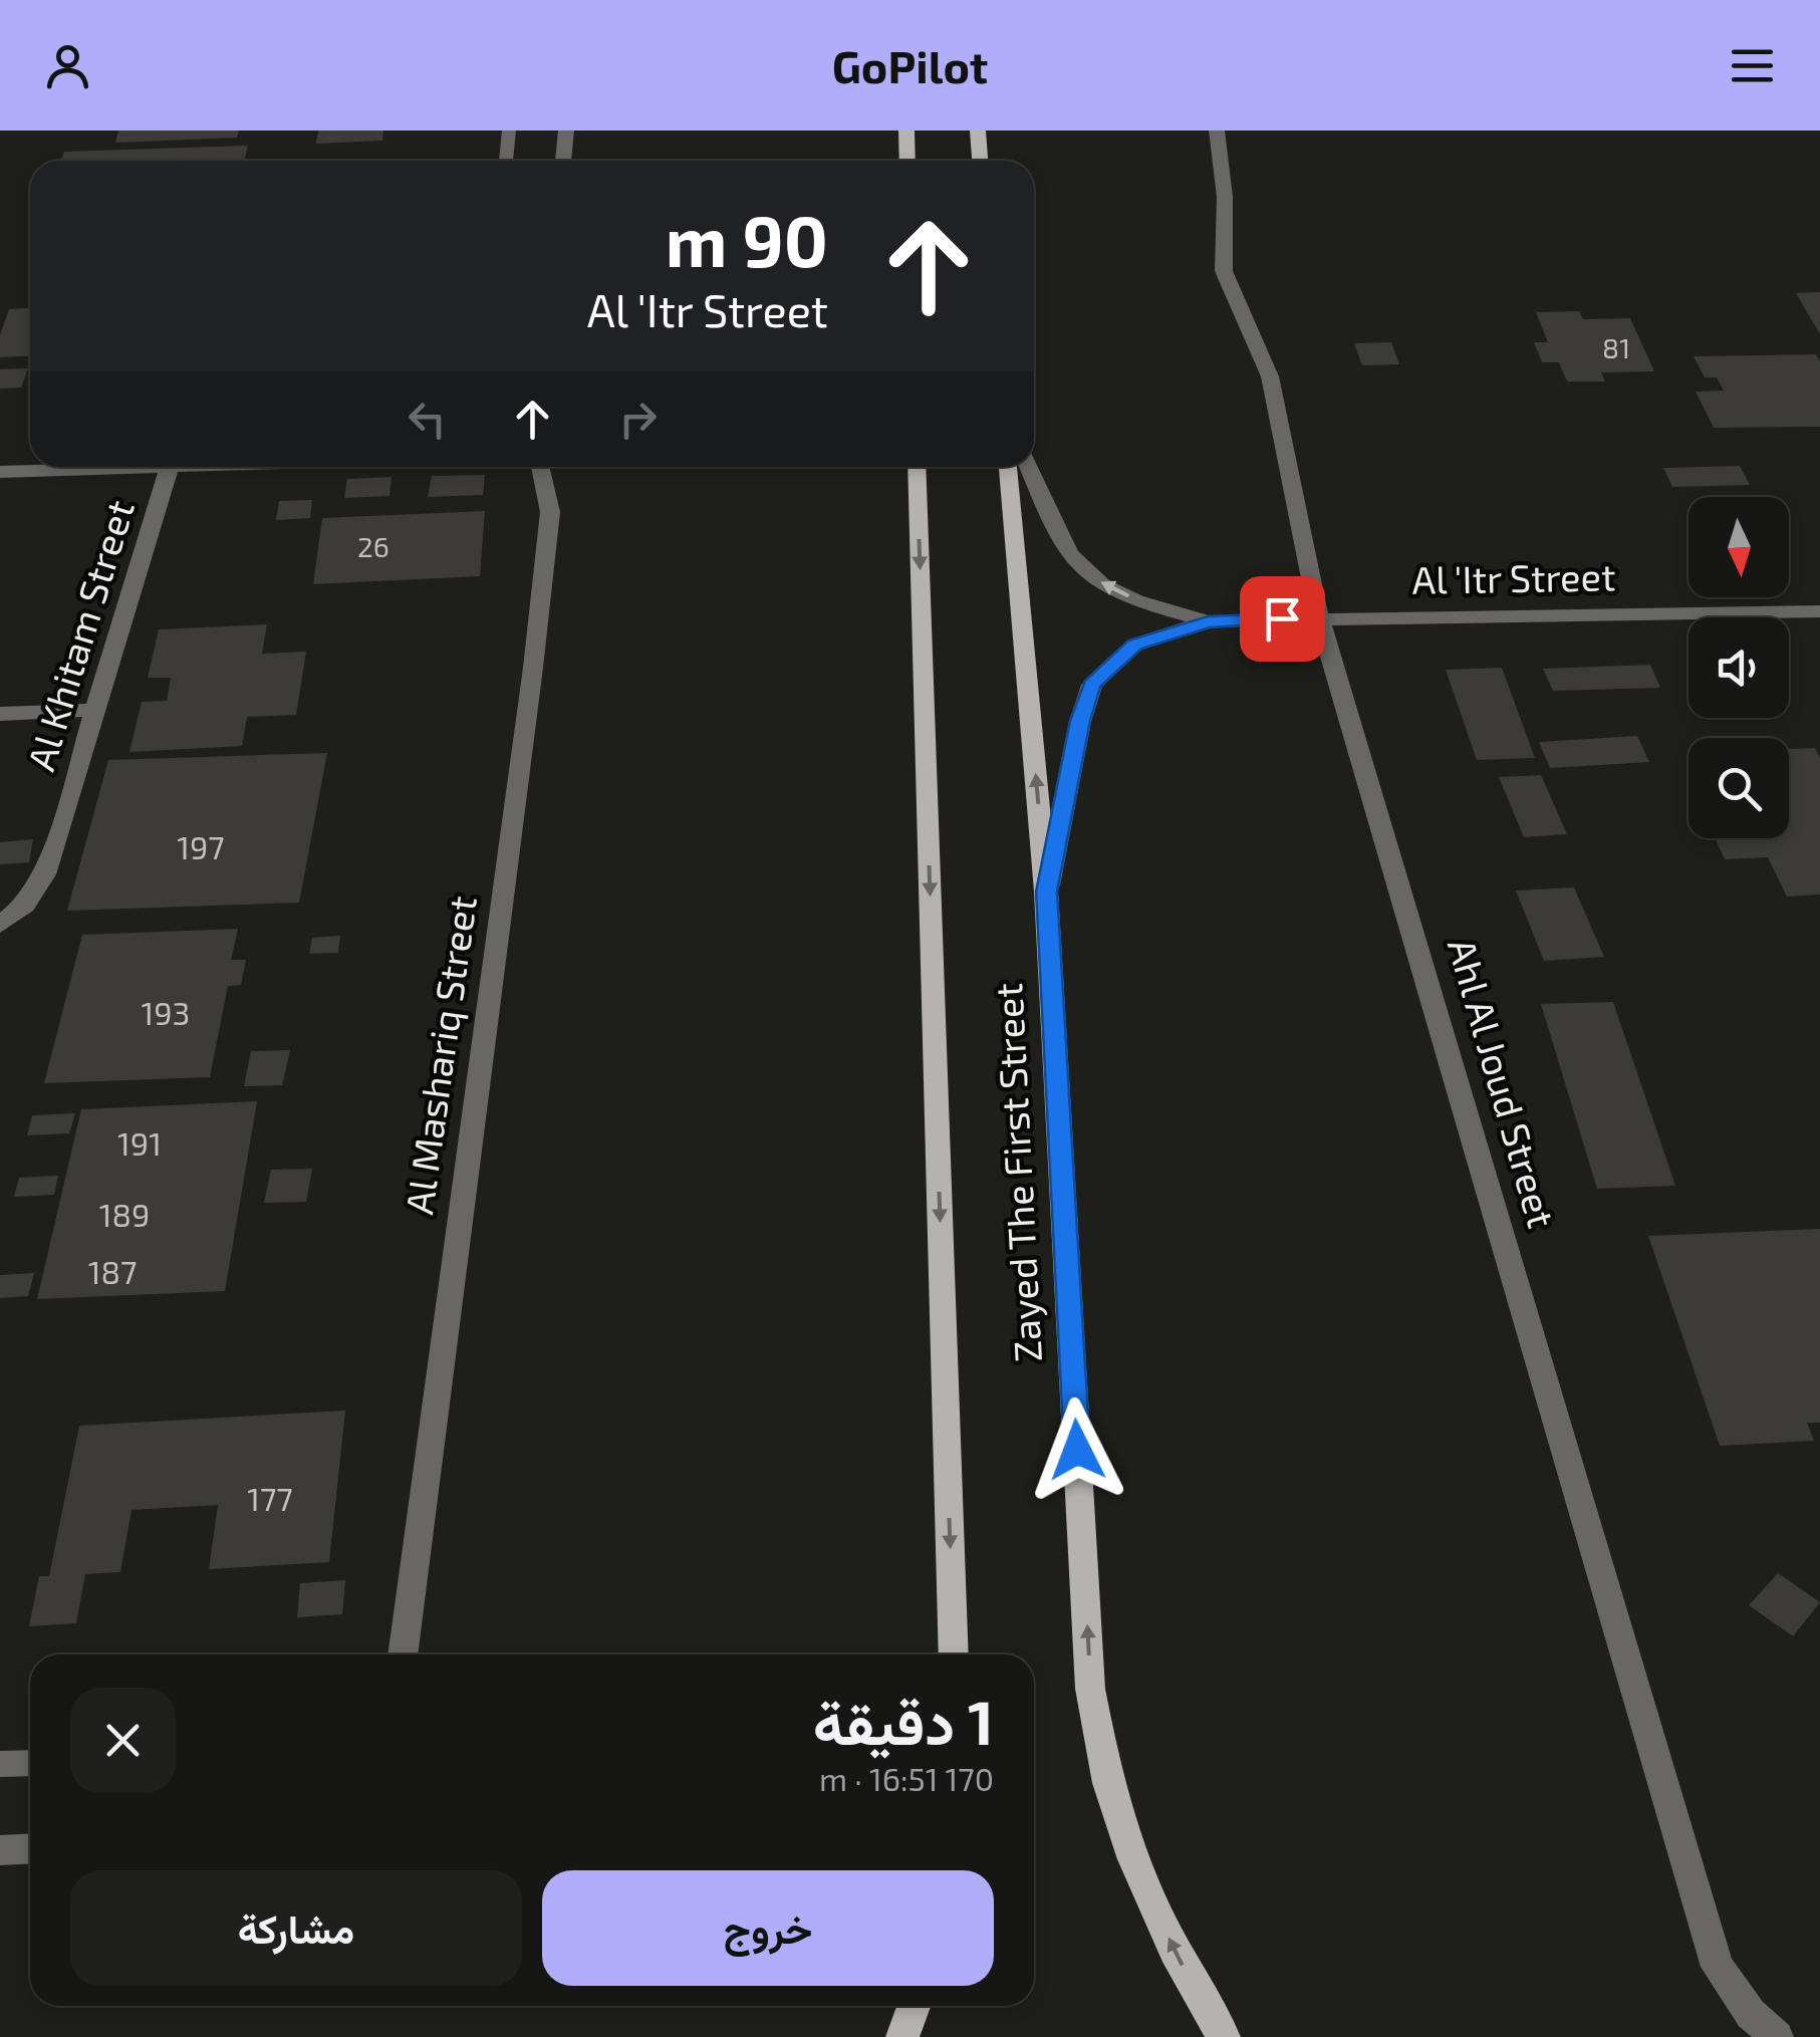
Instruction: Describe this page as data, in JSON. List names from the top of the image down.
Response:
{
  "streets": {
    "main road": ["Zayed The First Street"],
    "street": [
      "Al 'Itr Street",
      "Al Khitam Street",
      "Al Mashariq Street",
      "Ahl Al Joud Street"
    ]
  },
  "crossings": [
    ["Al 'Itr Street", "Ahl Al Joud Street"],
    ["Al 'Itr Street", "Zayed The First Street"]
  ],
  "house_numbers": [
    "81",
    "26",
    "197",
    "193",
    "191",
    "189",
    "187",
    "177"
  ],
  "north": "bottom",
  "page": {
    "header": "GoPilot",
    "turn": ["90 m", "Al 'Itr Street"],
    "heading": ["1 دقيقة", "170 m · 16:51"],
    "buttons": ["خروج", "مشاركة"]
  }
}
